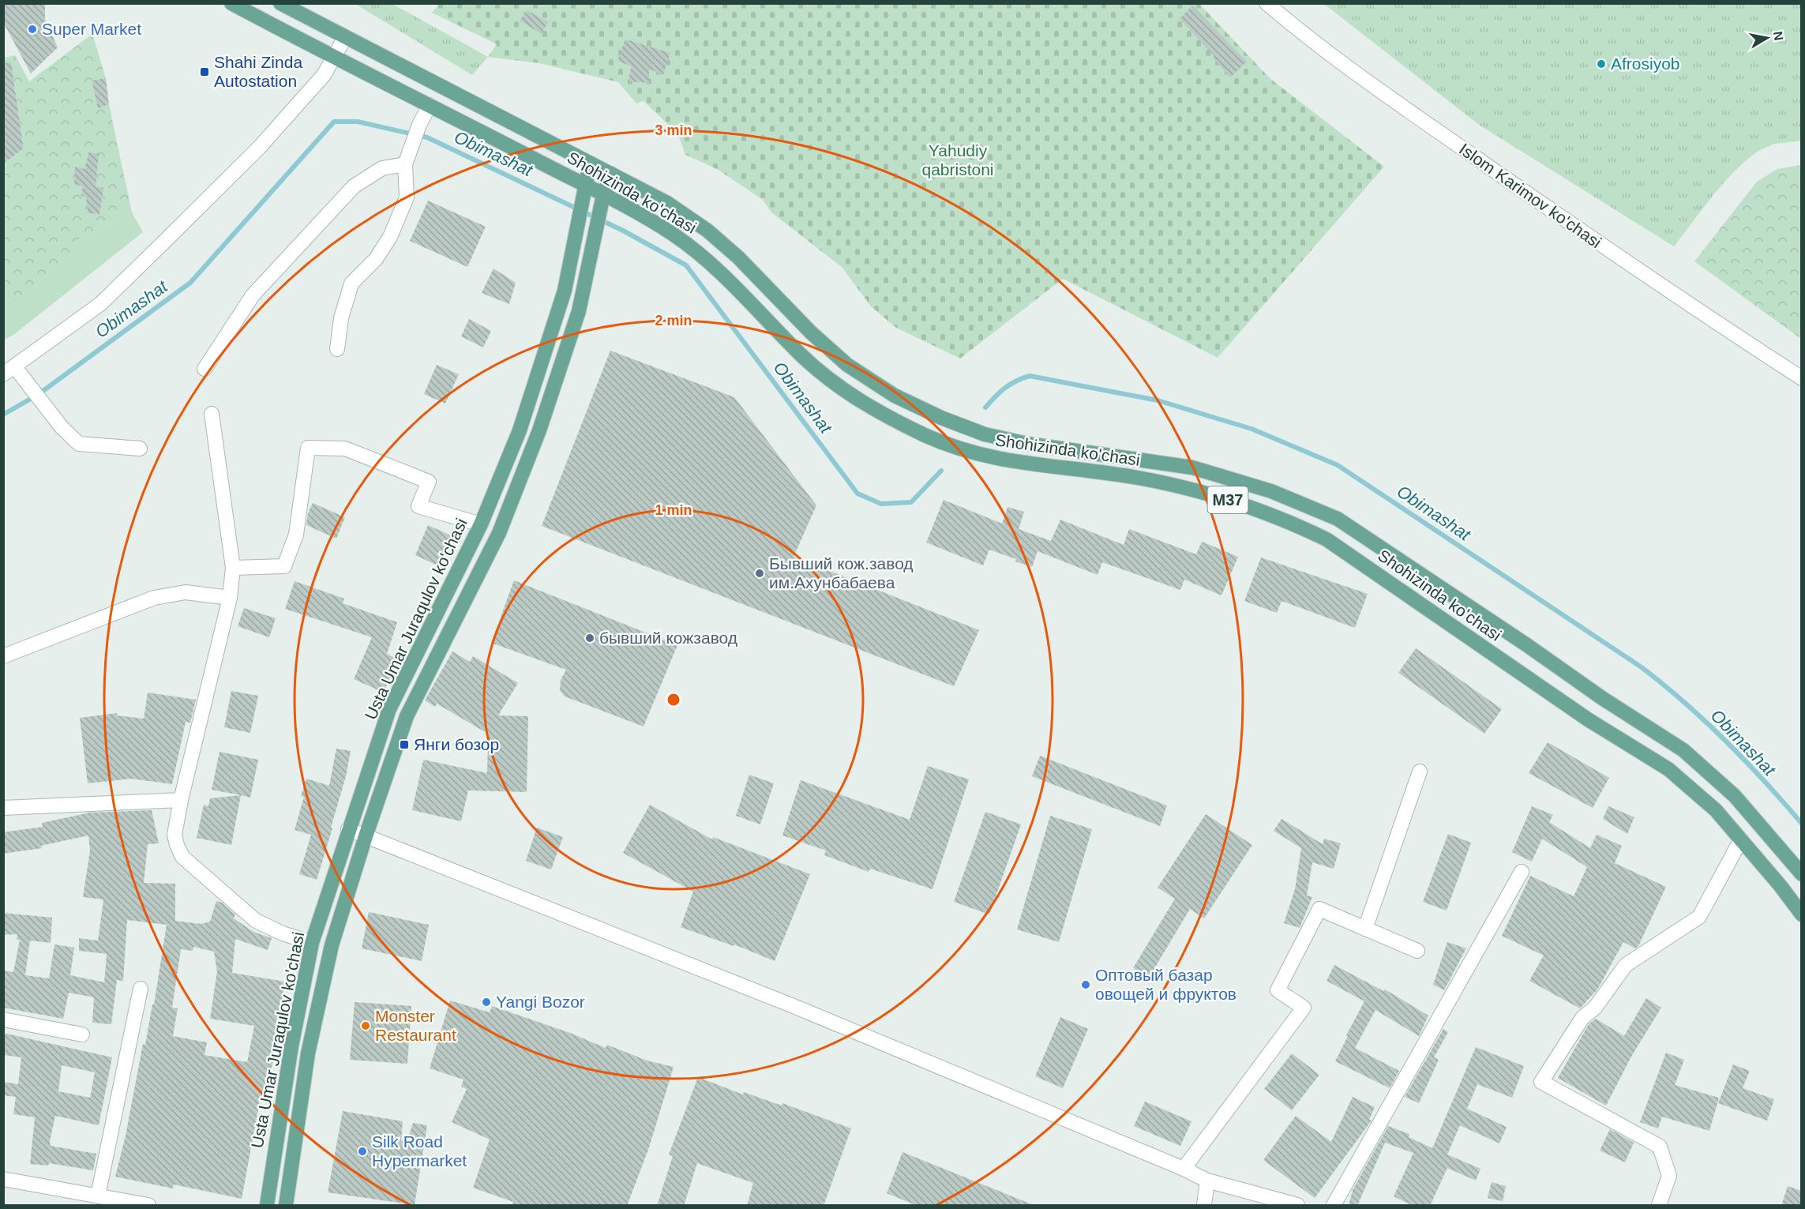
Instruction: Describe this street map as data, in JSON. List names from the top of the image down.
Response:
{
  "streets": {
    "main road": ["Shohizinda ko'chasi", "M37", "Usta Umar Juraqulov ko'chasi"],
    "street": ["Islom Karimov ko'chasi"]
  },
  "crossings": [
    ["Shohizinda ko'chasi", "Usta Umar Juraqulov ko'chasi"]
  ],
  "water": ["Obimashat"],
  "parks": ["Yahudiy qabristoni"],
  "places": {
    "other": [
      "Super Market",
      "Afrosiyob",
      "Бывший кож.завод им.Ахунбабаева",
      "бывший кожзавод",
      "Оптовый базар овощей и фруктов",
      "Yangi Bozor",
      "Monster Restaurant",
      "Silk Road Hypermarket"
    ],
    "transit": ["Shahi Zinda Autostation", "Янги бозор"]
  },
  "north": "right",
  "rings": ["3 min", "2 min", "1 min"]
}
